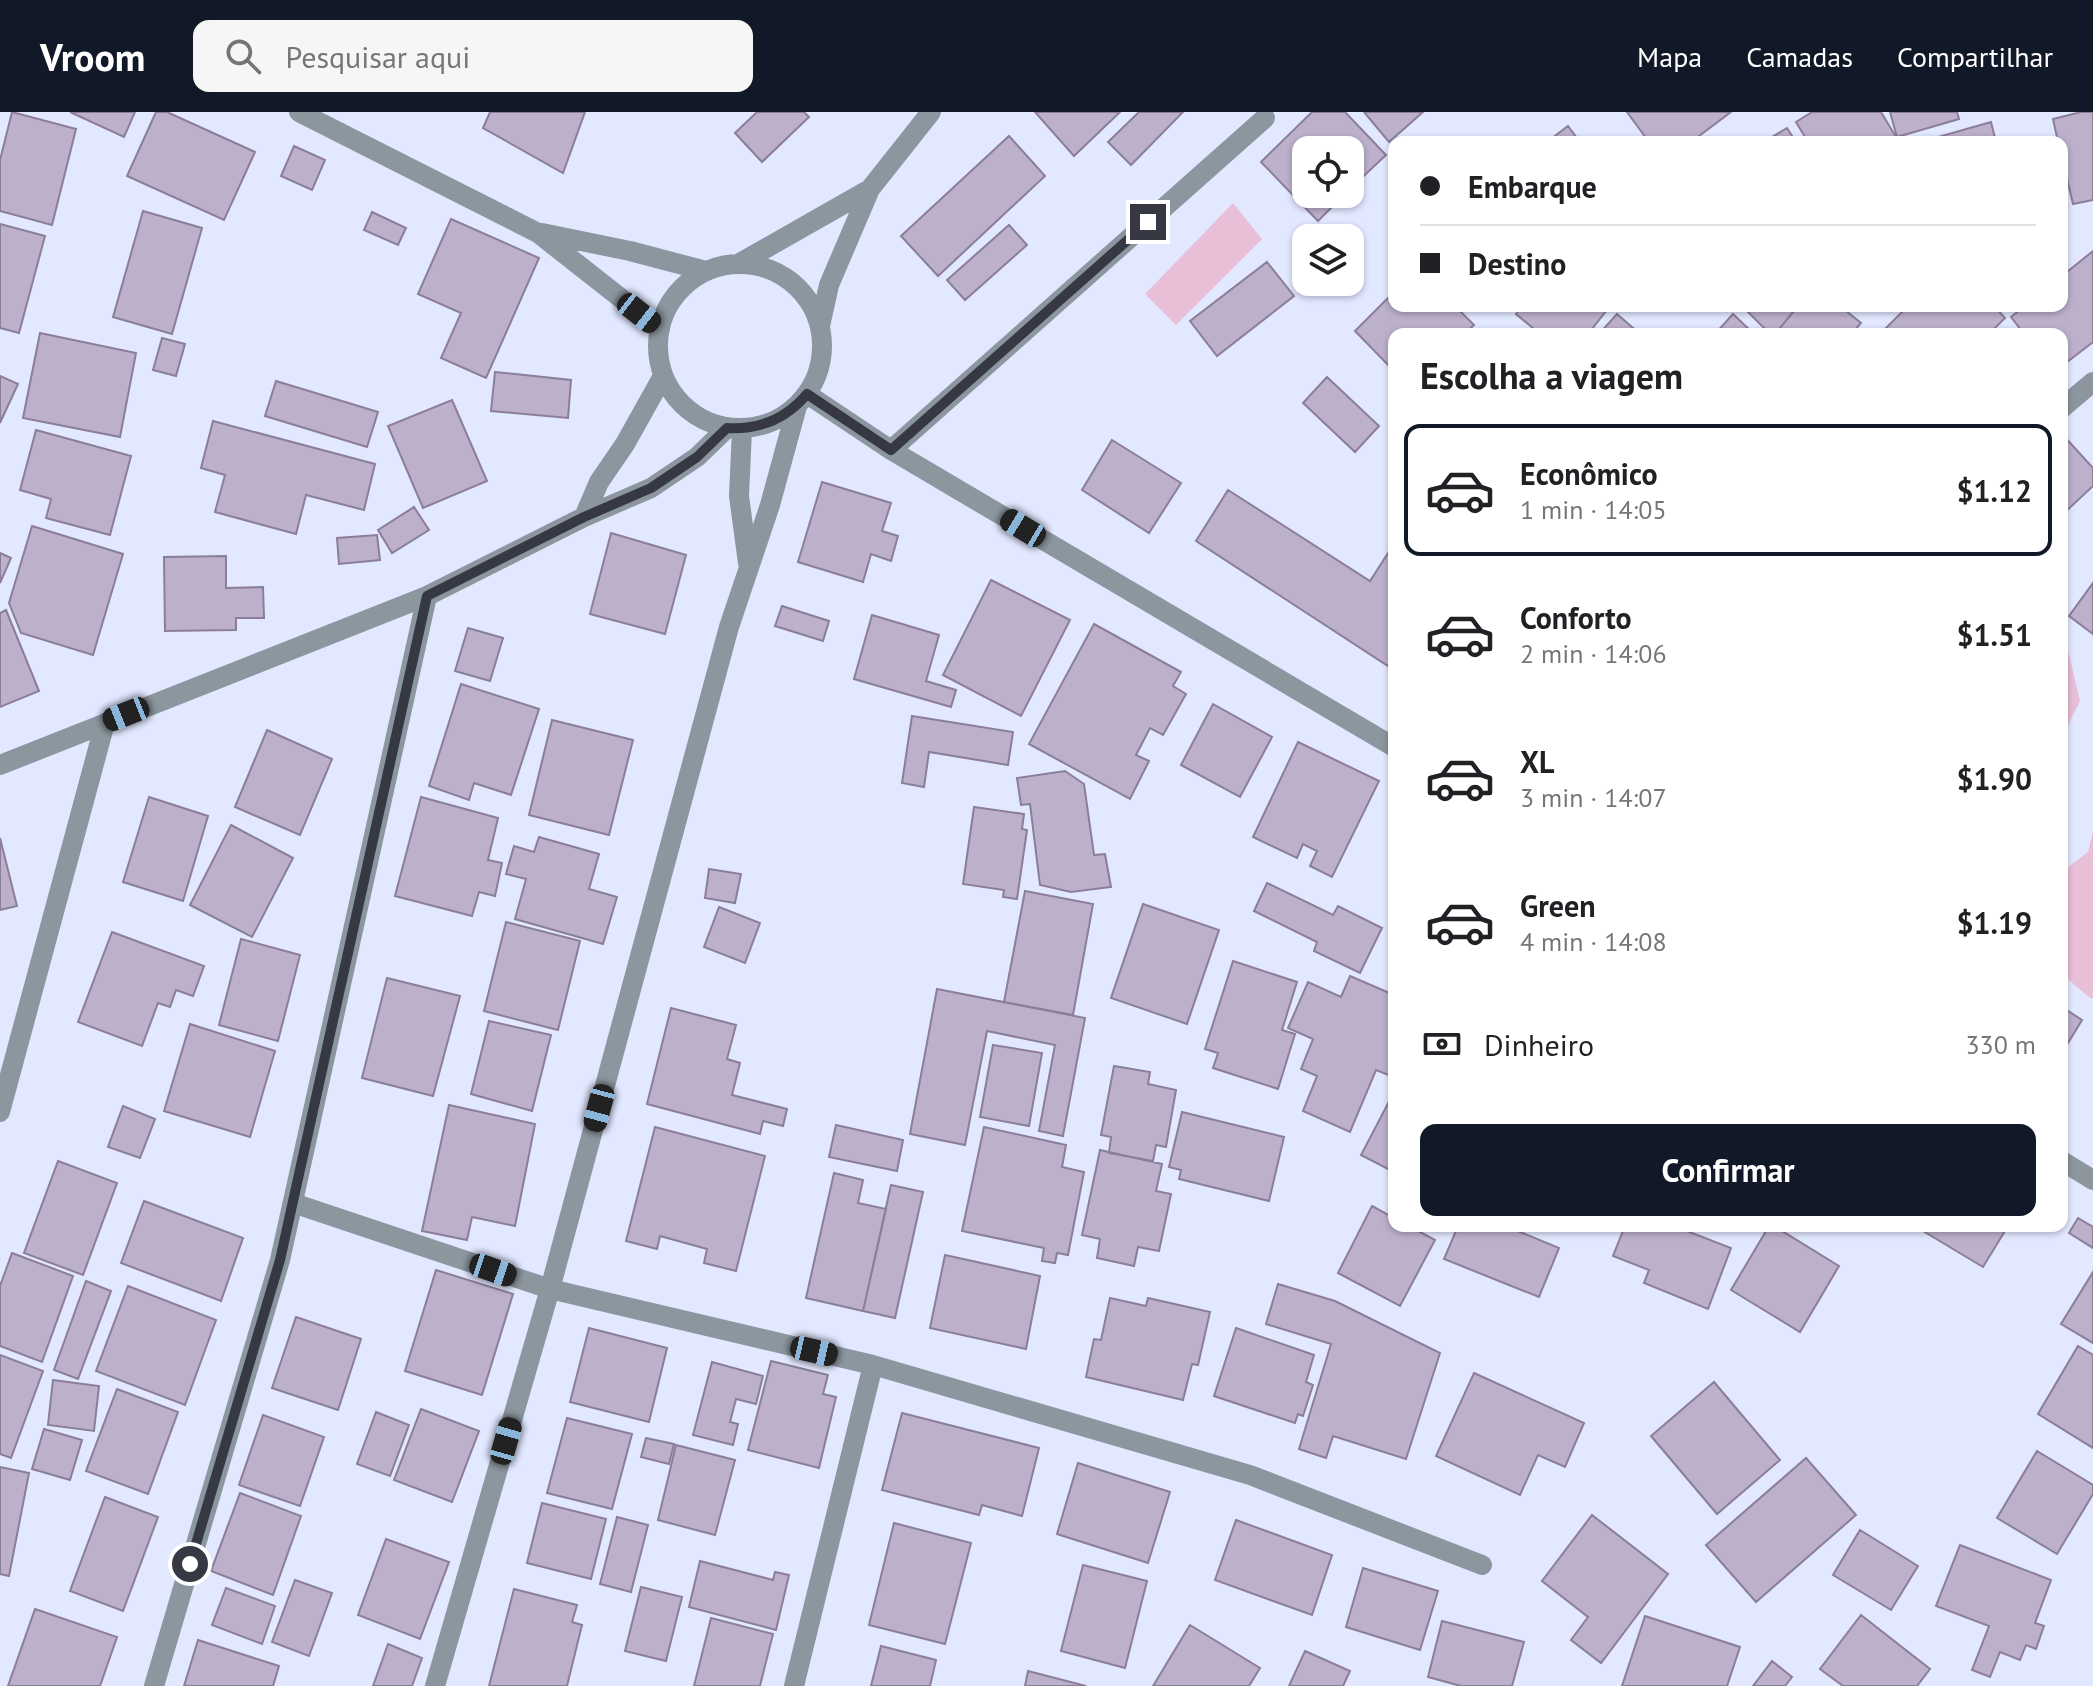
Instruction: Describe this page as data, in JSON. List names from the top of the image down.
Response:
{
  "page": {
    "header": "Vroom",
    "search": "Pesquisar aqui",
    "nav": ["Mapa", "Camadas", "Compartilhar"],
    "banner": ["Embarque", "Destino"],
    "heading": "Escolha a viagem",
    "list": [
      {
        "name": "Econômico",
        "note": "1 min · 14:05",
        "value": "$1.12"
      },
      {
        "name": "Conforto",
        "note": "2 min · 14:06",
        "value": "$1.51"
      },
      {
        "name": "XL",
        "note": "3 min · 14:07",
        "value": "$1.90"
      },
      {
        "name": "Green",
        "note": "4 min · 14:08",
        "value": "$1.19"
      }
    ],
    "pay": ["Dinheiro", "330 m"],
    "buttons": "Confirmar"
  }
}
